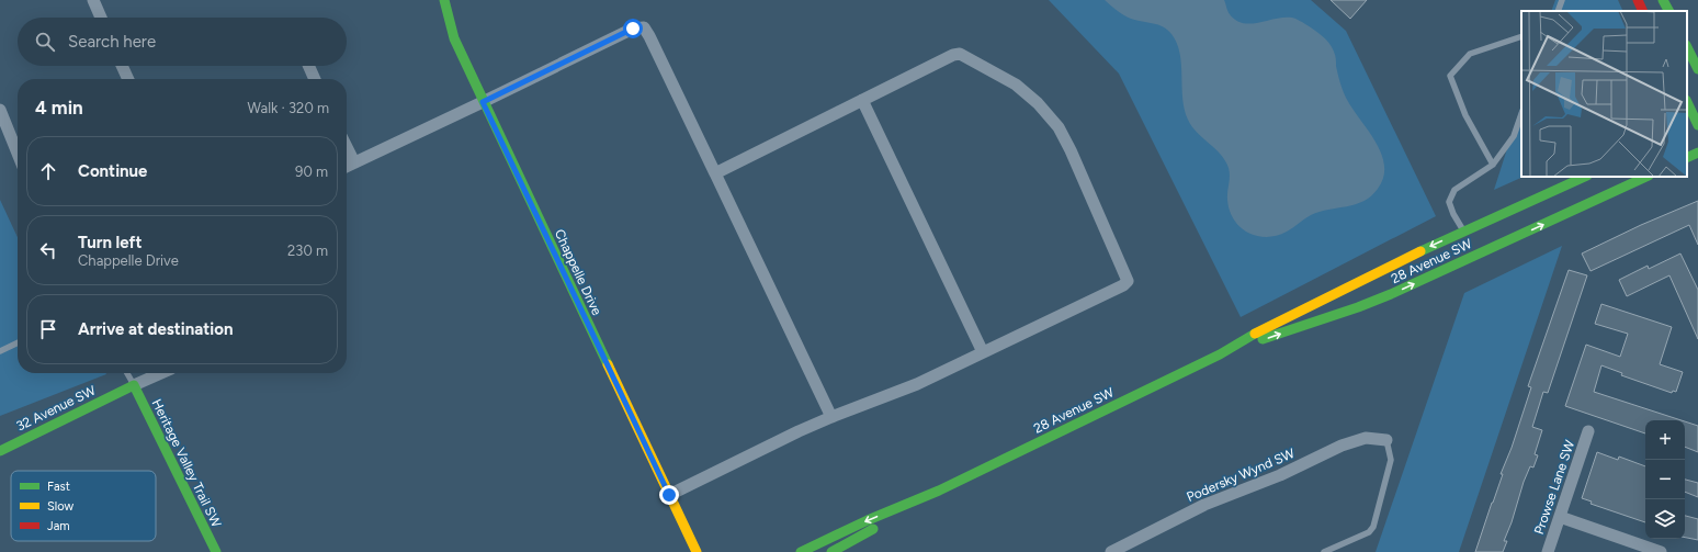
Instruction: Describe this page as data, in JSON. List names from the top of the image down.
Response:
{
  "streets": {
    "main road": [
      "28 Avenue SW",
      "Chappelle Drive",
      "32 Avenue SW",
      "Heritage Valley Trail SW"
    ],
    "street": ["Podersky Wynd SW", "Prowse Lane SW"]
  },
  "crossings": [
    ["32 Avenue SW", "Heritage Valley Trail SW"]
  ],
  "legend": ["Fast", "Slow", "Jam"],
  "page": {
    "search": "Search here",
    "heading": ["4 min", "Walk · 320 m"],
    "list": [
      ["Continue", "90 m"],
      ["Turn left", "Chappelle Drive", "230 m"],
      "Arrive at destination"
    ],
    "map_buttons": ["+", "−"]
  }
}
